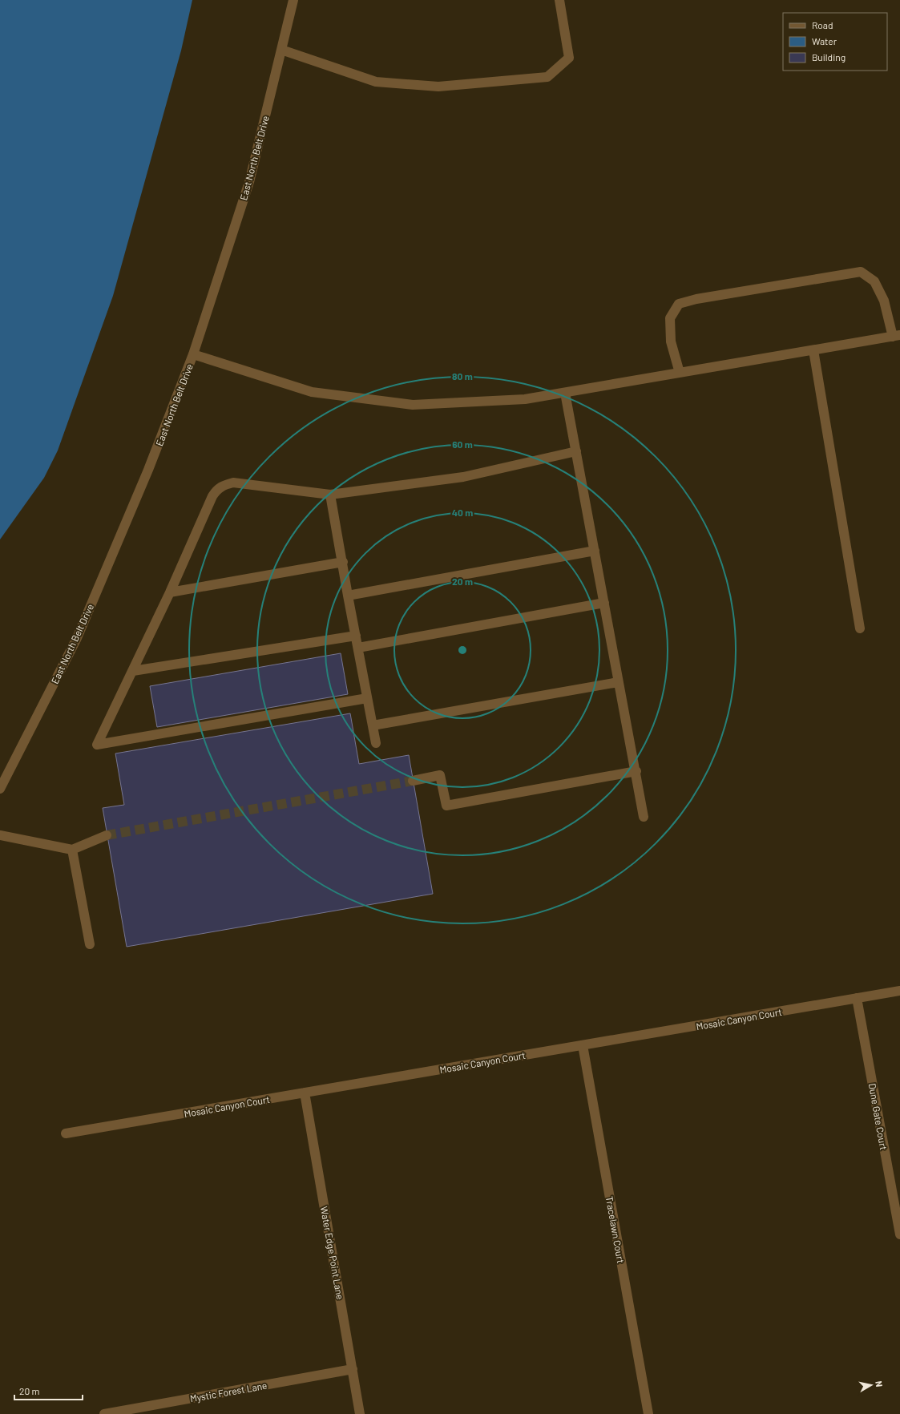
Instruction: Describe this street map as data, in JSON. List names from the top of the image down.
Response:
{
  "streets": {
    "street": [
      "East North Belt Drive",
      "Mosaic Canyon Court",
      "Dune Gate Court",
      "Tracelawn Court",
      "Water Edge Point Lane",
      "Mystic Forest Lane"
    ]
  },
  "crossings": [
    ["Mosaic Canyon Court", "Dune Gate Court"],
    ["Mosaic Canyon Court", "Tracelawn Court"],
    ["Mosaic Canyon Court", "Water Edge Point Lane"],
    ["Water Edge Point Lane", "Mystic Forest Lane"]
  ],
  "legend": ["Road", "Water", "Building"],
  "scale_bar": "20 m",
  "north": "right",
  "rings": [
    "80 m",
    "60 m",
    "40 m",
    "20 m"
  ]
}
